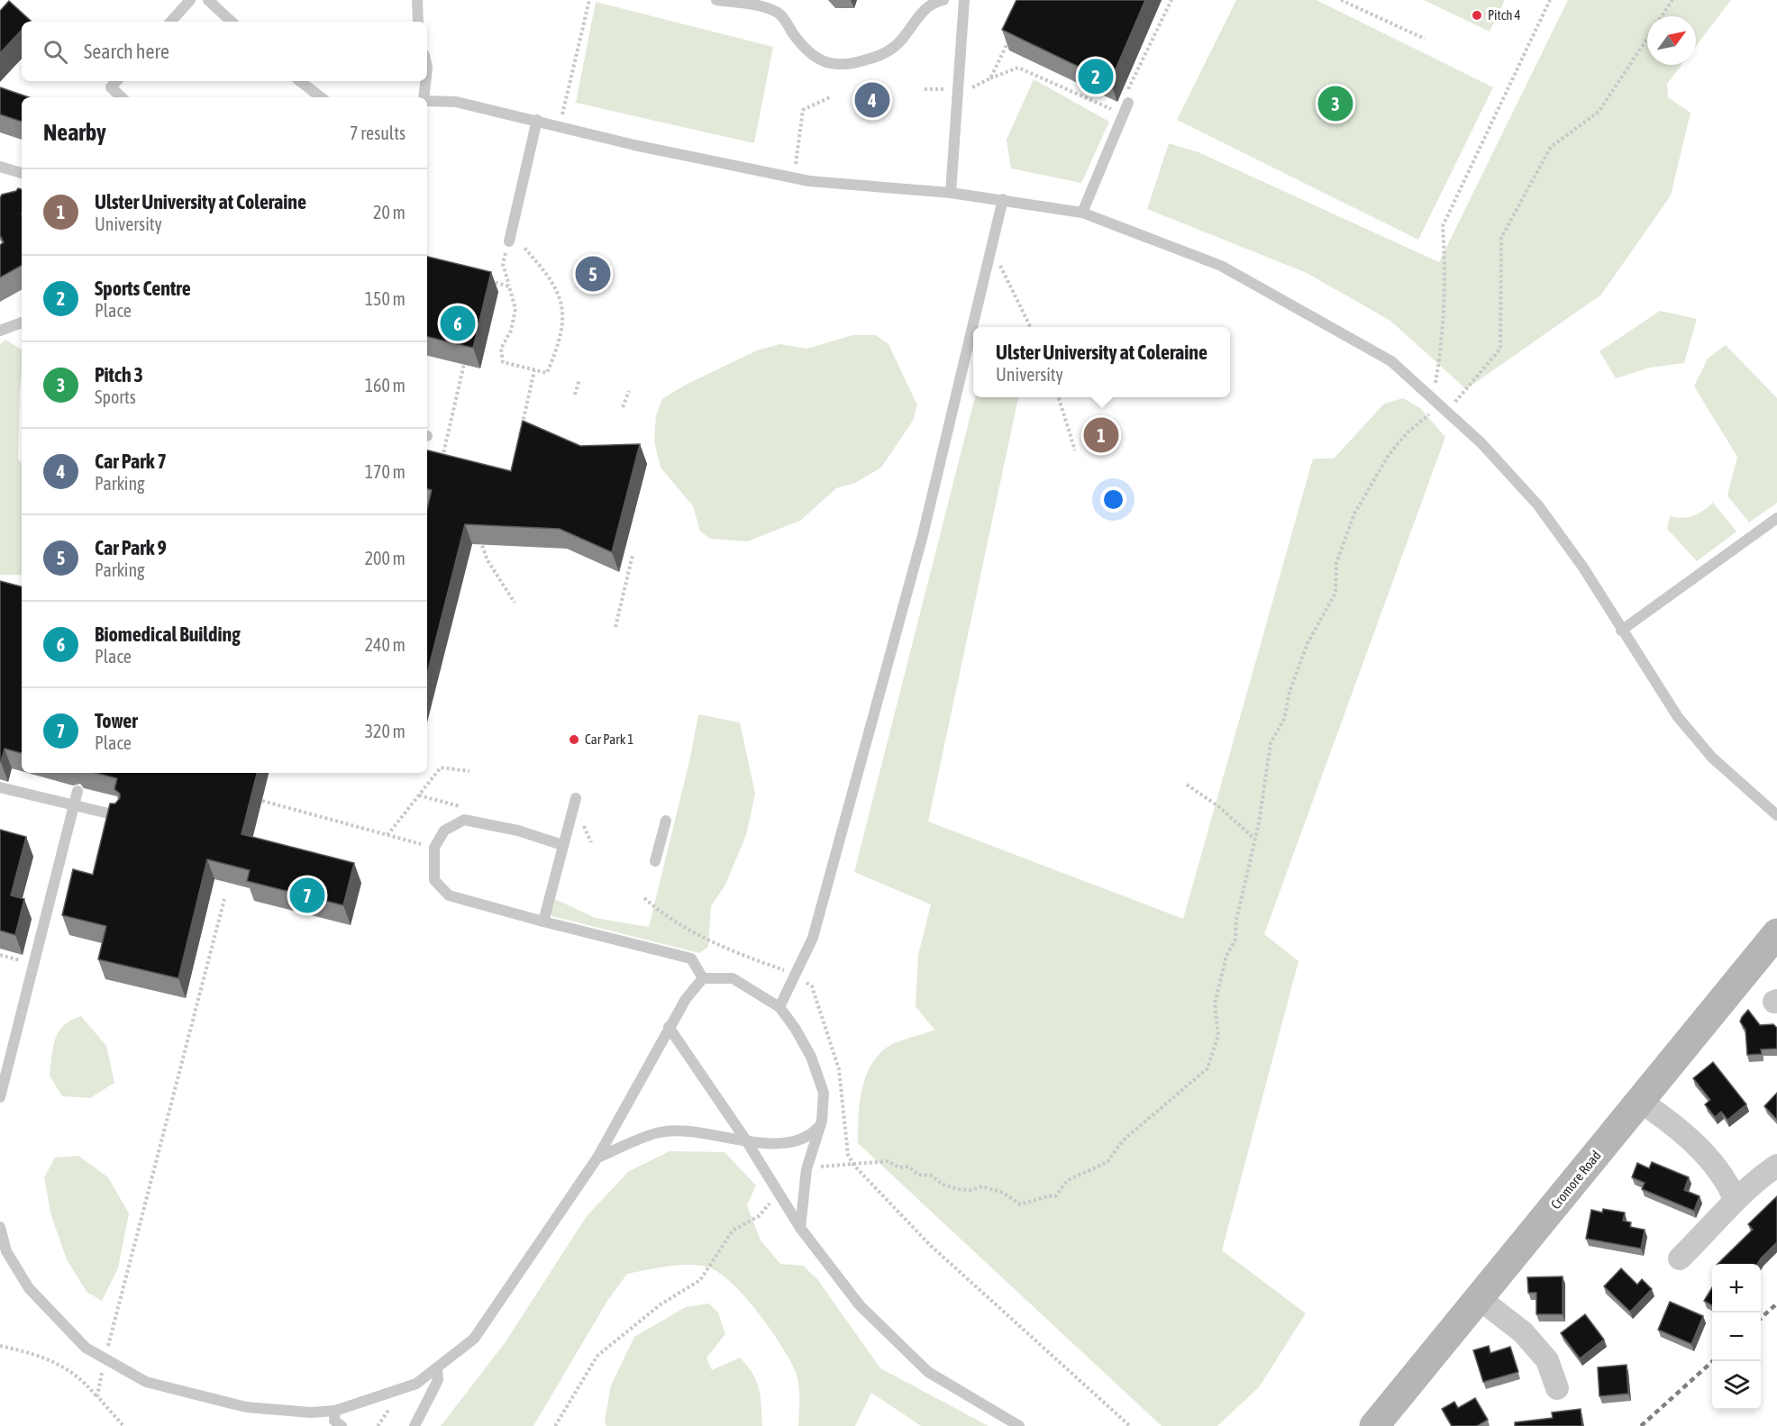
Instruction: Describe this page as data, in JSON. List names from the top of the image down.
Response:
{
  "streets": {
    "main road": ["Cromore Road"]
  },
  "places": ["Pitch 4", "Car Park 1"],
  "north": "top right",
  "page": {
    "search": "Search here",
    "pins": [
      "2",
      "4",
      "3",
      "5",
      "6",
      "1",
      "7"
    ],
    "heading": ["Nearby", "7 results"],
    "list": [
      {
        "mark": "1",
        "name": "Ulster University at Coleraine",
        "note": "University",
        "value": "20 m"
      },
      {
        "mark": "2",
        "name": "Sports Centre",
        "note": "Place",
        "value": "150 m"
      },
      {
        "mark": "3",
        "name": "Pitch 3",
        "note": "Sports",
        "value": "160 m"
      },
      {
        "mark": "4",
        "name": "Car Park 7",
        "note": "Parking",
        "value": "170 m"
      },
      {
        "mark": "5",
        "name": "Car Park 9",
        "note": "Parking",
        "value": "200 m"
      },
      {
        "mark": "6",
        "name": "Biomedical Building",
        "note": "Place",
        "value": "240 m"
      },
      {
        "mark": "7",
        "name": "Tower",
        "note": "Place",
        "value": "320 m"
      }
    ],
    "popup": ["Ulster University at Coleraine", "University"],
    "map_buttons": ["+", "−"]
  }
}
